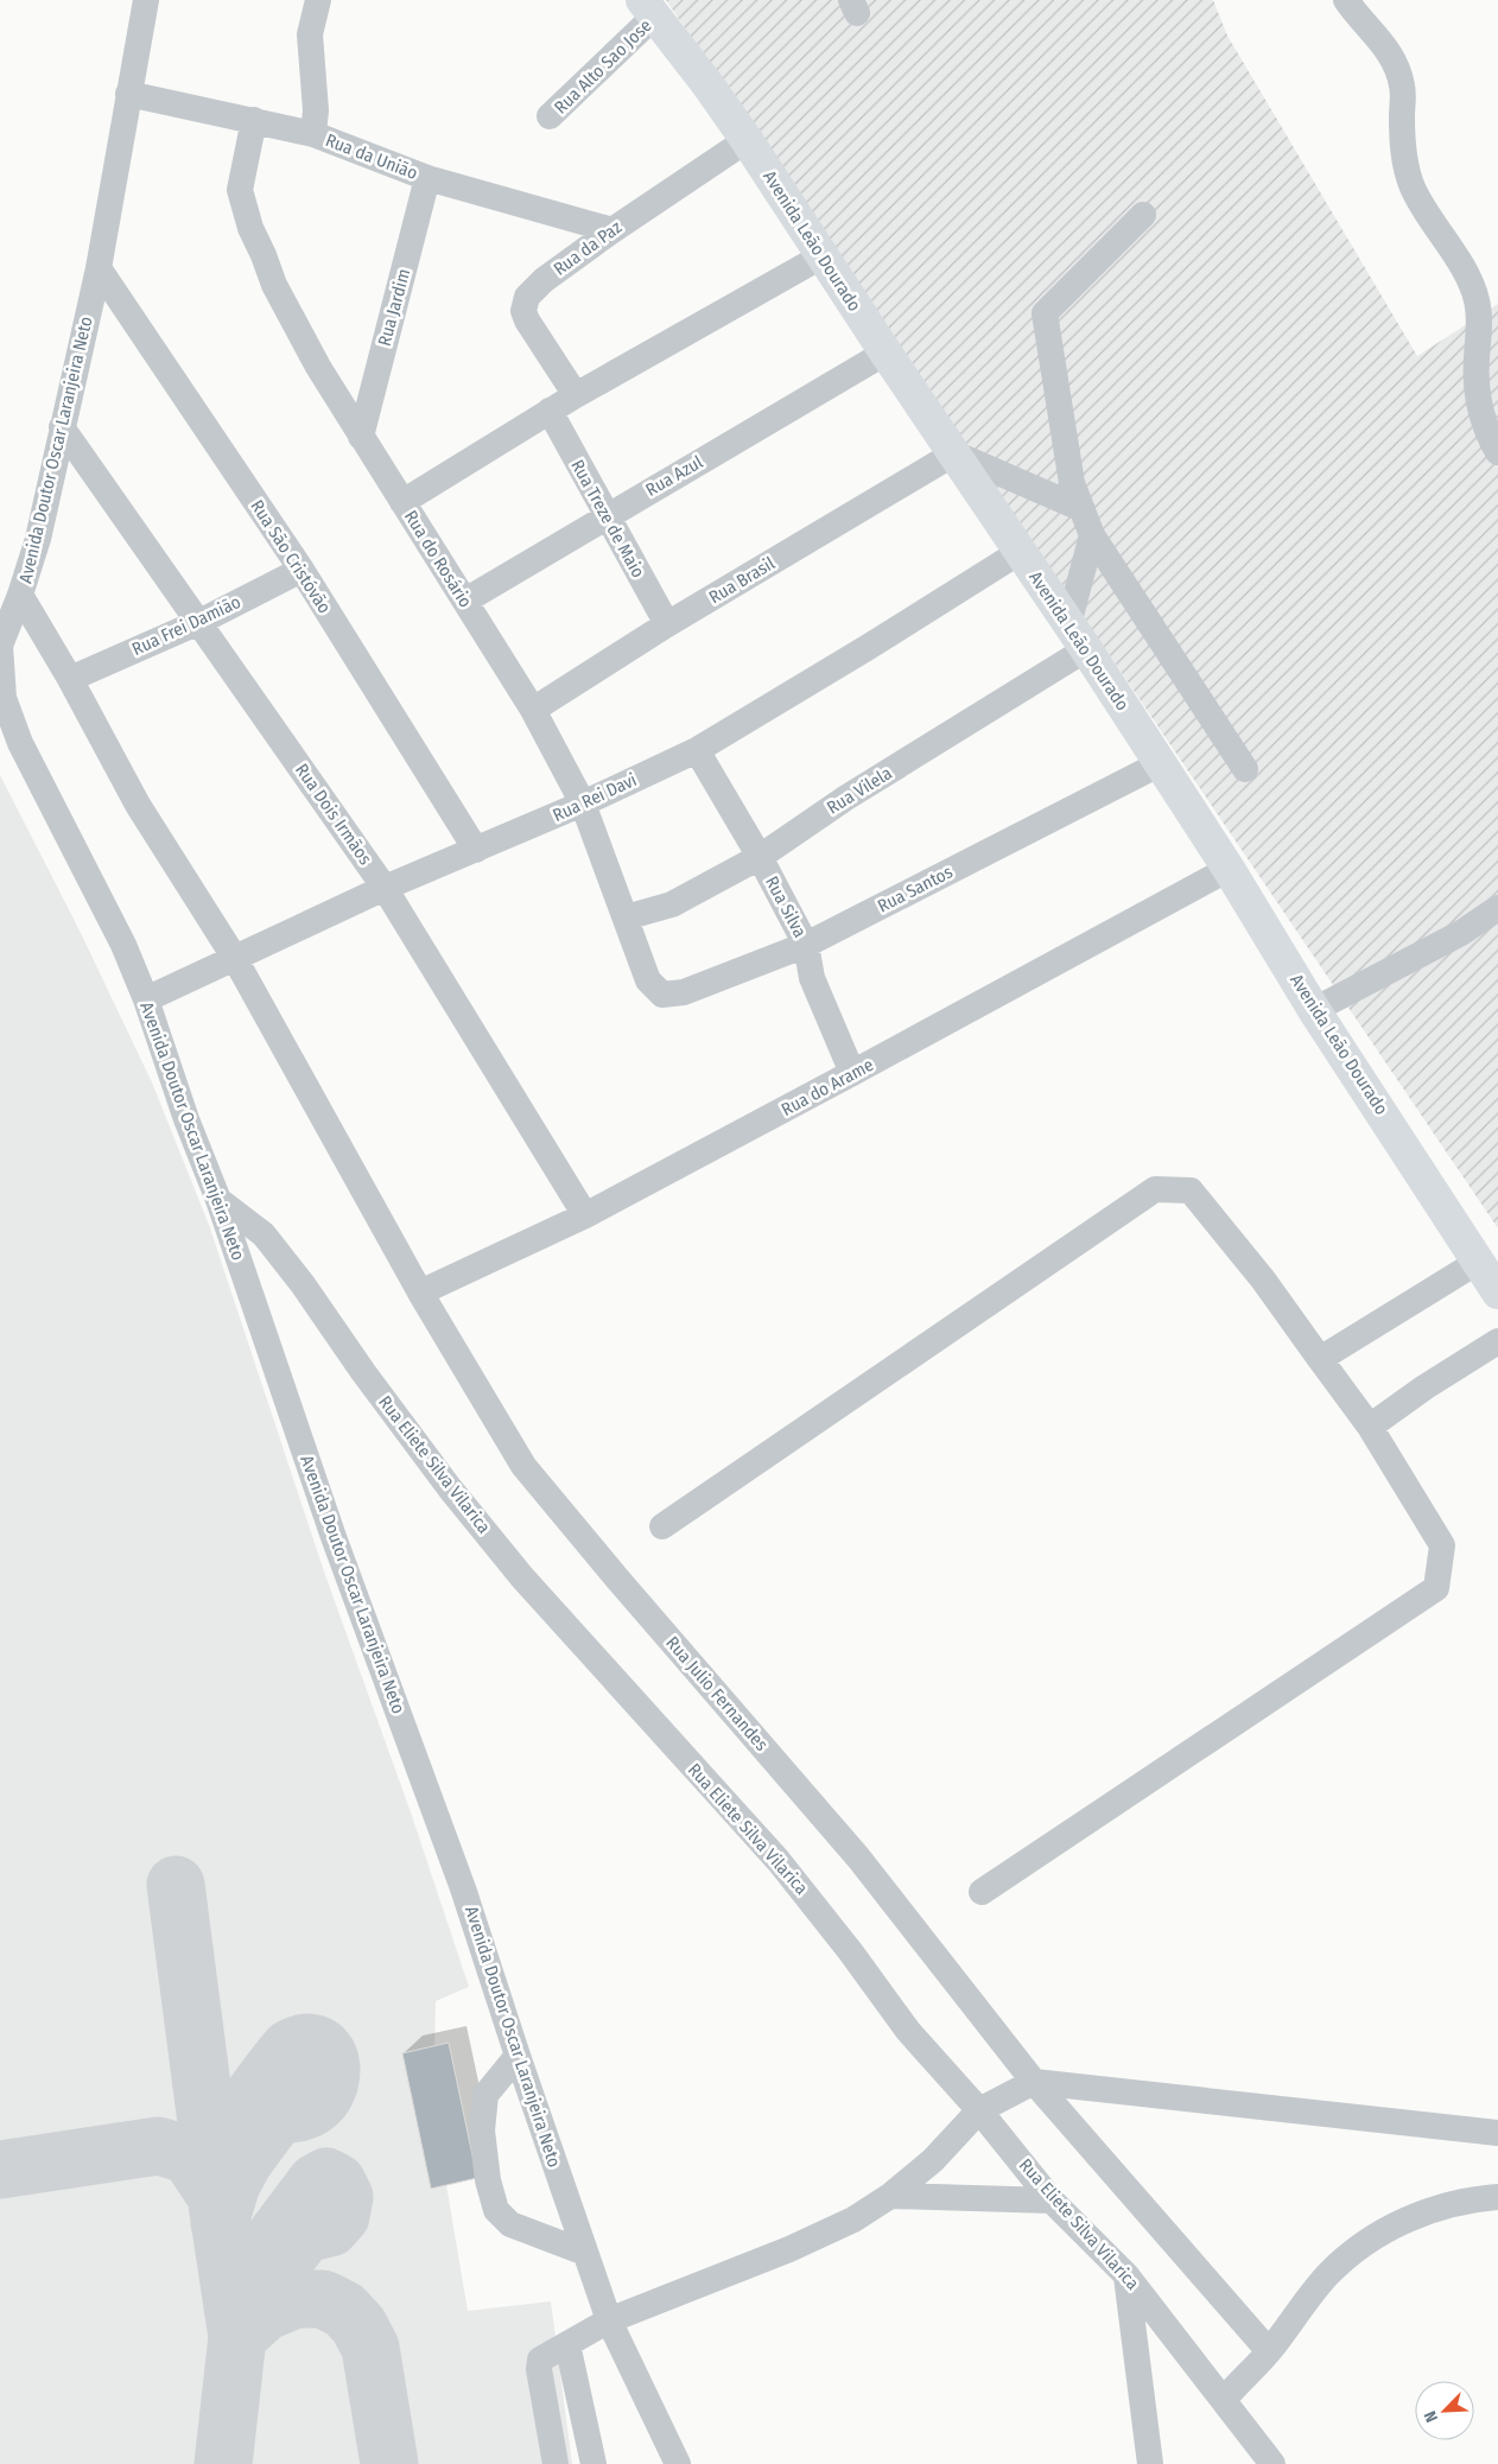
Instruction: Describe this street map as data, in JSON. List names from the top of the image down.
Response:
{
  "streets": {
    "main road": ["Avenida Leão Dourado"],
    "street": [
      "Rua Alto Sao Jose",
      "Rua da União",
      "Rua da Paz",
      "Rua Jardim",
      "Avenida Doutor Oscar Laranjeira Neto",
      "Rua Azul",
      "Rua Treze de Maio",
      "Rua São Cristóvão",
      "Rua do Rosário",
      "Rua Brasil",
      "Rua Frei Damião",
      "Rua Vilela",
      "Rua Rei Davi",
      "Rua Dois Irmãos",
      "Rua Santos",
      "Rua Silva",
      "Rua do Arame",
      "Rua Eliete Silva Vilarica",
      "Rua Julio Fernandes"
    ]
  },
  "crossings": [
    ["Rua Alto Sao Jose", "Avenida Leão Dourado"],
    ["Rua da União", "Rua da Paz"],
    ["Rua da União", "Rua Jardim"],
    ["Rua da União", "Avenida Doutor Oscar Laranjeira Neto"],
    ["Rua da União", "Rua do Rosário"],
    ["Avenida Leão Dourado", "Rua da Paz"],
    ["Avenida Leão Dourado", "Rua Azul"],
    ["Avenida Leão Dourado", "Rua Brasil"],
    ["Avenida Leão Dourado", "Rua Vilela"],
    ["Avenida Leão Dourado", "Rua Rei Davi"],
    ["Avenida Leão Dourado", "Rua Santos"],
    ["Avenida Leão Dourado", "Rua do Arame"],
    ["Rua Jardim", "Rua do Rosário"],
    ["Avenida Doutor Oscar Laranjeira Neto", "Rua São Cristóvão"],
    ["Avenida Doutor Oscar Laranjeira Neto", "Rua Rei Davi"],
    ["Avenida Doutor Oscar Laranjeira Neto", "Rua Dois Irmãos"],
    ["Avenida Doutor Oscar Laranjeira Neto", "Rua Eliete Silva Vilarica"],
    ["Avenida Doutor Oscar Laranjeira Neto", "Rua Julio Fernandes"],
    ["Rua Azul", "Rua Treze de Maio"],
    ["Rua Azul", "Rua do Rosário"],
    ["Rua Treze de Maio", "Rua Brasil"],
    ["Rua São Cristóvão", "Rua Frei Damião"],
    ["Rua São Cristóvão", "Rua Rei Davi"],
    ["Rua do Rosário", "Rua Brasil"],
    ["Rua do Rosário", "Rua Vilela"],
    ["Rua do Rosário", "Rua Rei Davi"],
    ["Rua do Rosário", "Rua Santos"],
    ["Rua Frei Damião", "Rua Dois Irmãos"],
    ["Rua Frei Damião", "Rua Julio Fernandes"],
    ["Rua Vilela", "Rua Silva"],
    ["Rua Rei Davi", "Rua Dois Irmãos"],
    ["Rua Rei Davi", "Rua Silva"],
    ["Rua Rei Davi", "Rua Julio Fernandes"],
    ["Rua Dois Irmãos", "Rua do Arame"],
    ["Rua Santos", "Rua Silva"],
    ["Rua Silva", "Rua do Arame"],
    ["Rua do Arame", "Rua Julio Fernandes"]
  ],
  "north": "bottom left"
}
